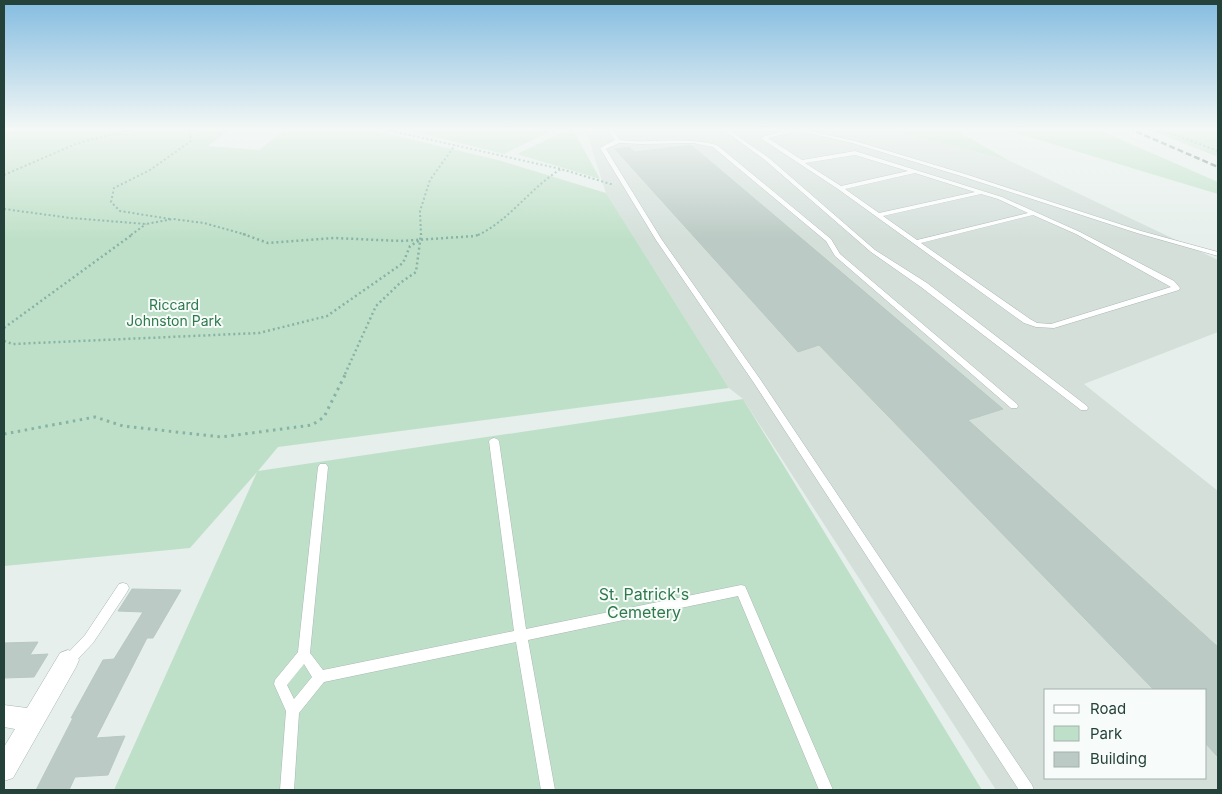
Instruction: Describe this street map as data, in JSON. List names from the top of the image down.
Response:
{
  "parks": ["Riccard Johnston Park", "St. Patrick's Cemetery"],
  "legend": ["Road", "Park", "Building"]
}
